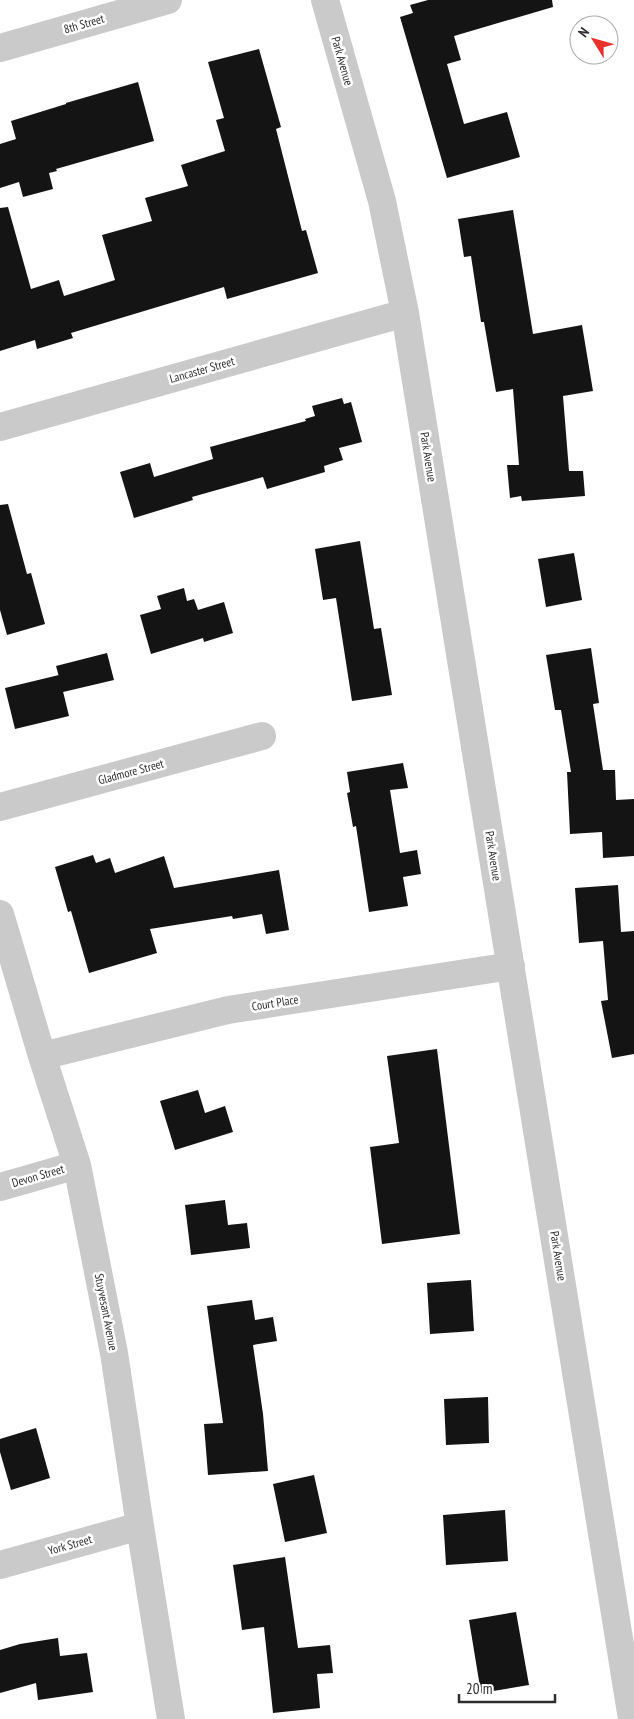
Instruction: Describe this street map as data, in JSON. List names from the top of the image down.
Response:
{
  "streets": {
    "street": [
      "8th Street",
      "Park Avenue",
      "Lancaster Street",
      "Gladmore Street",
      "Court Place",
      "Devon Street",
      "Stuyvesant Avenue",
      "York Street"
    ]
  },
  "crossings": [
    ["Park Avenue", "Lancaster Street"],
    ["Park Avenue", "Court Place"],
    ["Court Place", "Stuyvesant Avenue"],
    ["Devon Street", "Stuyvesant Avenue"],
    ["Stuyvesant Avenue", "York Street"]
  ],
  "scale_bar": "20 m",
  "north": "top left"
}
